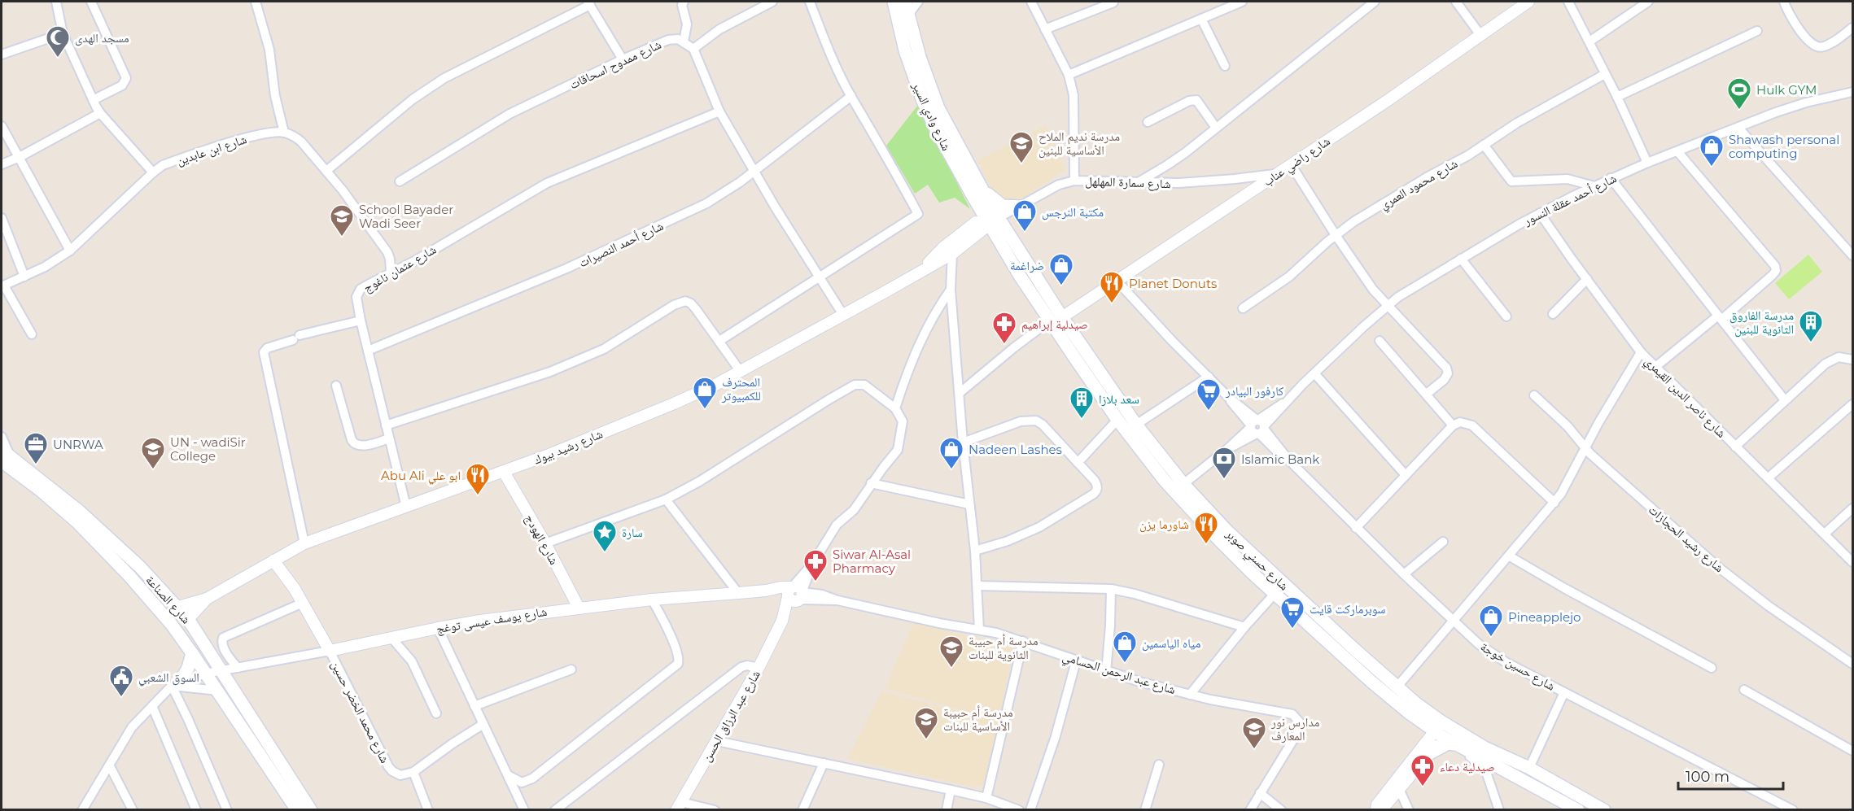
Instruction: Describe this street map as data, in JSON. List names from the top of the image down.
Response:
{
  "streets": {
    "main road": ["شارع وادي السير", "شارع حسني صوبر", "شارع الصناعة"],
    "street": [
      "شارع ممدوح اسحاقات",
      "شارع ابن عابدين",
      "شارع راضي عناب",
      "شارع سمارة المهلهل",
      "شارع محمود العمري",
      "شارع أحمد عقلة النسور",
      "شارع أحمد النصيرات",
      "شارع عثمان ناغوج",
      "شارع ناصر الدين القيمري",
      "شارع رشيد بيوك",
      "شارع رشيد الحجازات",
      "شارع الهودج",
      "شارع يوسف عيسى توغج",
      "شارع حسين خوجة",
      "شارع عبد الرحمن الحسامي",
      "شارع محمد الخضر حسين",
      "شارع عبد الرزاق الحسن"
    ]
  },
  "crossings": [
    ["شارع وادي السير", "شارع سمارة المهلهل"],
    ["شارع وادي السير", "شارع رشيد بيوك"],
    ["شارع وادي السير", "شارع حسني صوبر"],
    ["شارع راضي عناب", "شارع سمارة المهلهل"],
    ["شارع راضي عناب", "شارع حسني صوبر"],
    ["شارع راضي عناب", "شارع حسين خوجة"],
    ["شارع سمارة المهلهل", "شارع رشيد بيوك"],
    ["شارع سمارة المهلهل", "شارع حسني صوبر"],
    ["شارع أحمد عقلة النسور", "شارع ناصر الدين القيمري"],
    ["شارع أحمد عقلة النسور", "شارع حسني صوبر"],
    ["شارع أحمد عقلة النسور", "شارع حسين خوجة"],
    ["شارع أحمد النصيرات", "شارع عثمان ناغوج"],
    ["شارع عثمان ناغوج", "شارع رشيد بيوك"],
    ["شارع رشيد بيوك", "شارع الهودج"],
    ["شارع رشيد بيوك", "شارع حسني صوبر"],
    ["شارع رشيد بيوك", "شارع الصناعة"],
    ["شارع رشيد بيوك", "شارع محمد الخضر حسين"],
    ["شارع الهودج", "شارع يوسف عيسى توغج"],
    ["شارع الصناعة", "شارع يوسف عيسى توغج"],
    ["شارع يوسف عيسى توغج", "شارع عبد الرحمن الحسامي"],
    ["شارع يوسف عيسى توغج", "شارع محمد الخضر حسين"],
    ["شارع يوسف عيسى توغج", "شارع عبد الرزاق الحسن"],
    ["شارع عبد الرحمن الحسامي", "شارع عبد الرزاق الحسن"]
  ],
  "places": {
    "mosque": ["مسجد الهدى"],
    "sports": ["Hulk GYM"],
    "school or university": [
      "مدرسة نديم الملاح الأساسية للبنين",
      "School Bayader Wadi Seer",
      "UN - wadiSir College",
      "مدرسة أم حبيبة الثانوية للبنات",
      "مدرسة أم حبيبة الأساسية للبنات",
      "مدارس نور المعارف"
    ],
    "shop": [
      "Shawash personal computing",
      "مكتبة النرجس",
      "ضراغمة",
      "المحترف للكمبيوتر",
      "Nadeen Lashes",
      "Pineapplejo",
      "مياه الياسمين"
    ],
    "restaurant": ["Planet Donuts", "Abu Ali ابو علي", "شاورما يزن"],
    "building": ["مدرسة الفاروق الثانوية للبنين", "سعد بلازا"],
    "pharmacy": ["صيدلية إبراهيم", "Siwar Al-Asal Pharmacy", "صيدلية دعاء"],
    "supermarket": ["كارفور البيادر", "سوبرماركت قايت"],
    "office": ["UNRWA"],
    "bank": ["Islamic Bank"],
    "place": ["سارة"],
    "public building": ["السوق الشعبي"]
  },
  "scale_bar": "100 m"
}
